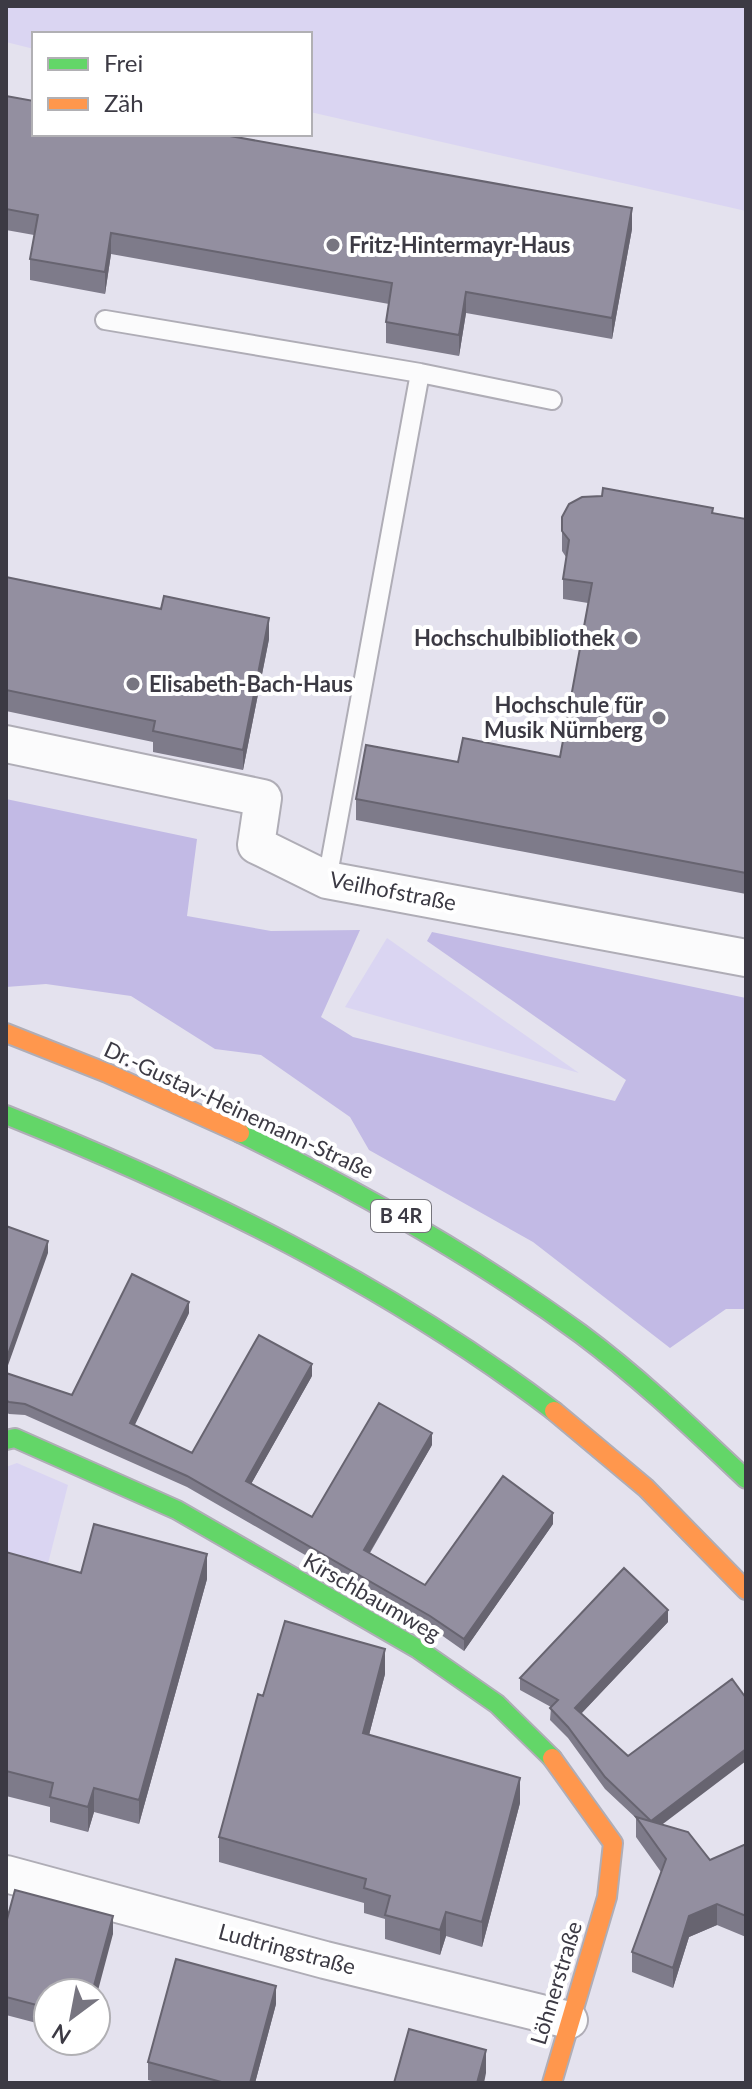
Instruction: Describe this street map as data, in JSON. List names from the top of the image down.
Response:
{
  "streets": {
    "main road": [
      "Dr.-Gustav-Heinemann-Straße",
      "B 4R",
      "Kirschbaumweg",
      "Löhnerstraße"
    ],
    "street": ["Veilhofstraße", "Ludtringstraße"]
  },
  "crossings": [
    ["Kirschbaumweg", "Löhnerstraße"],
    ["Ludtringstraße", "Löhnerstraße"]
  ],
  "places": [
    "Fritz-Hintermayr-Haus",
    "Hochschulbibliothek",
    "Elisabeth-Bach-Haus",
    "Hochschule für Musik Nürnberg"
  ],
  "legend": ["Frei", "Zäh"],
  "north": "bottom left"
}
